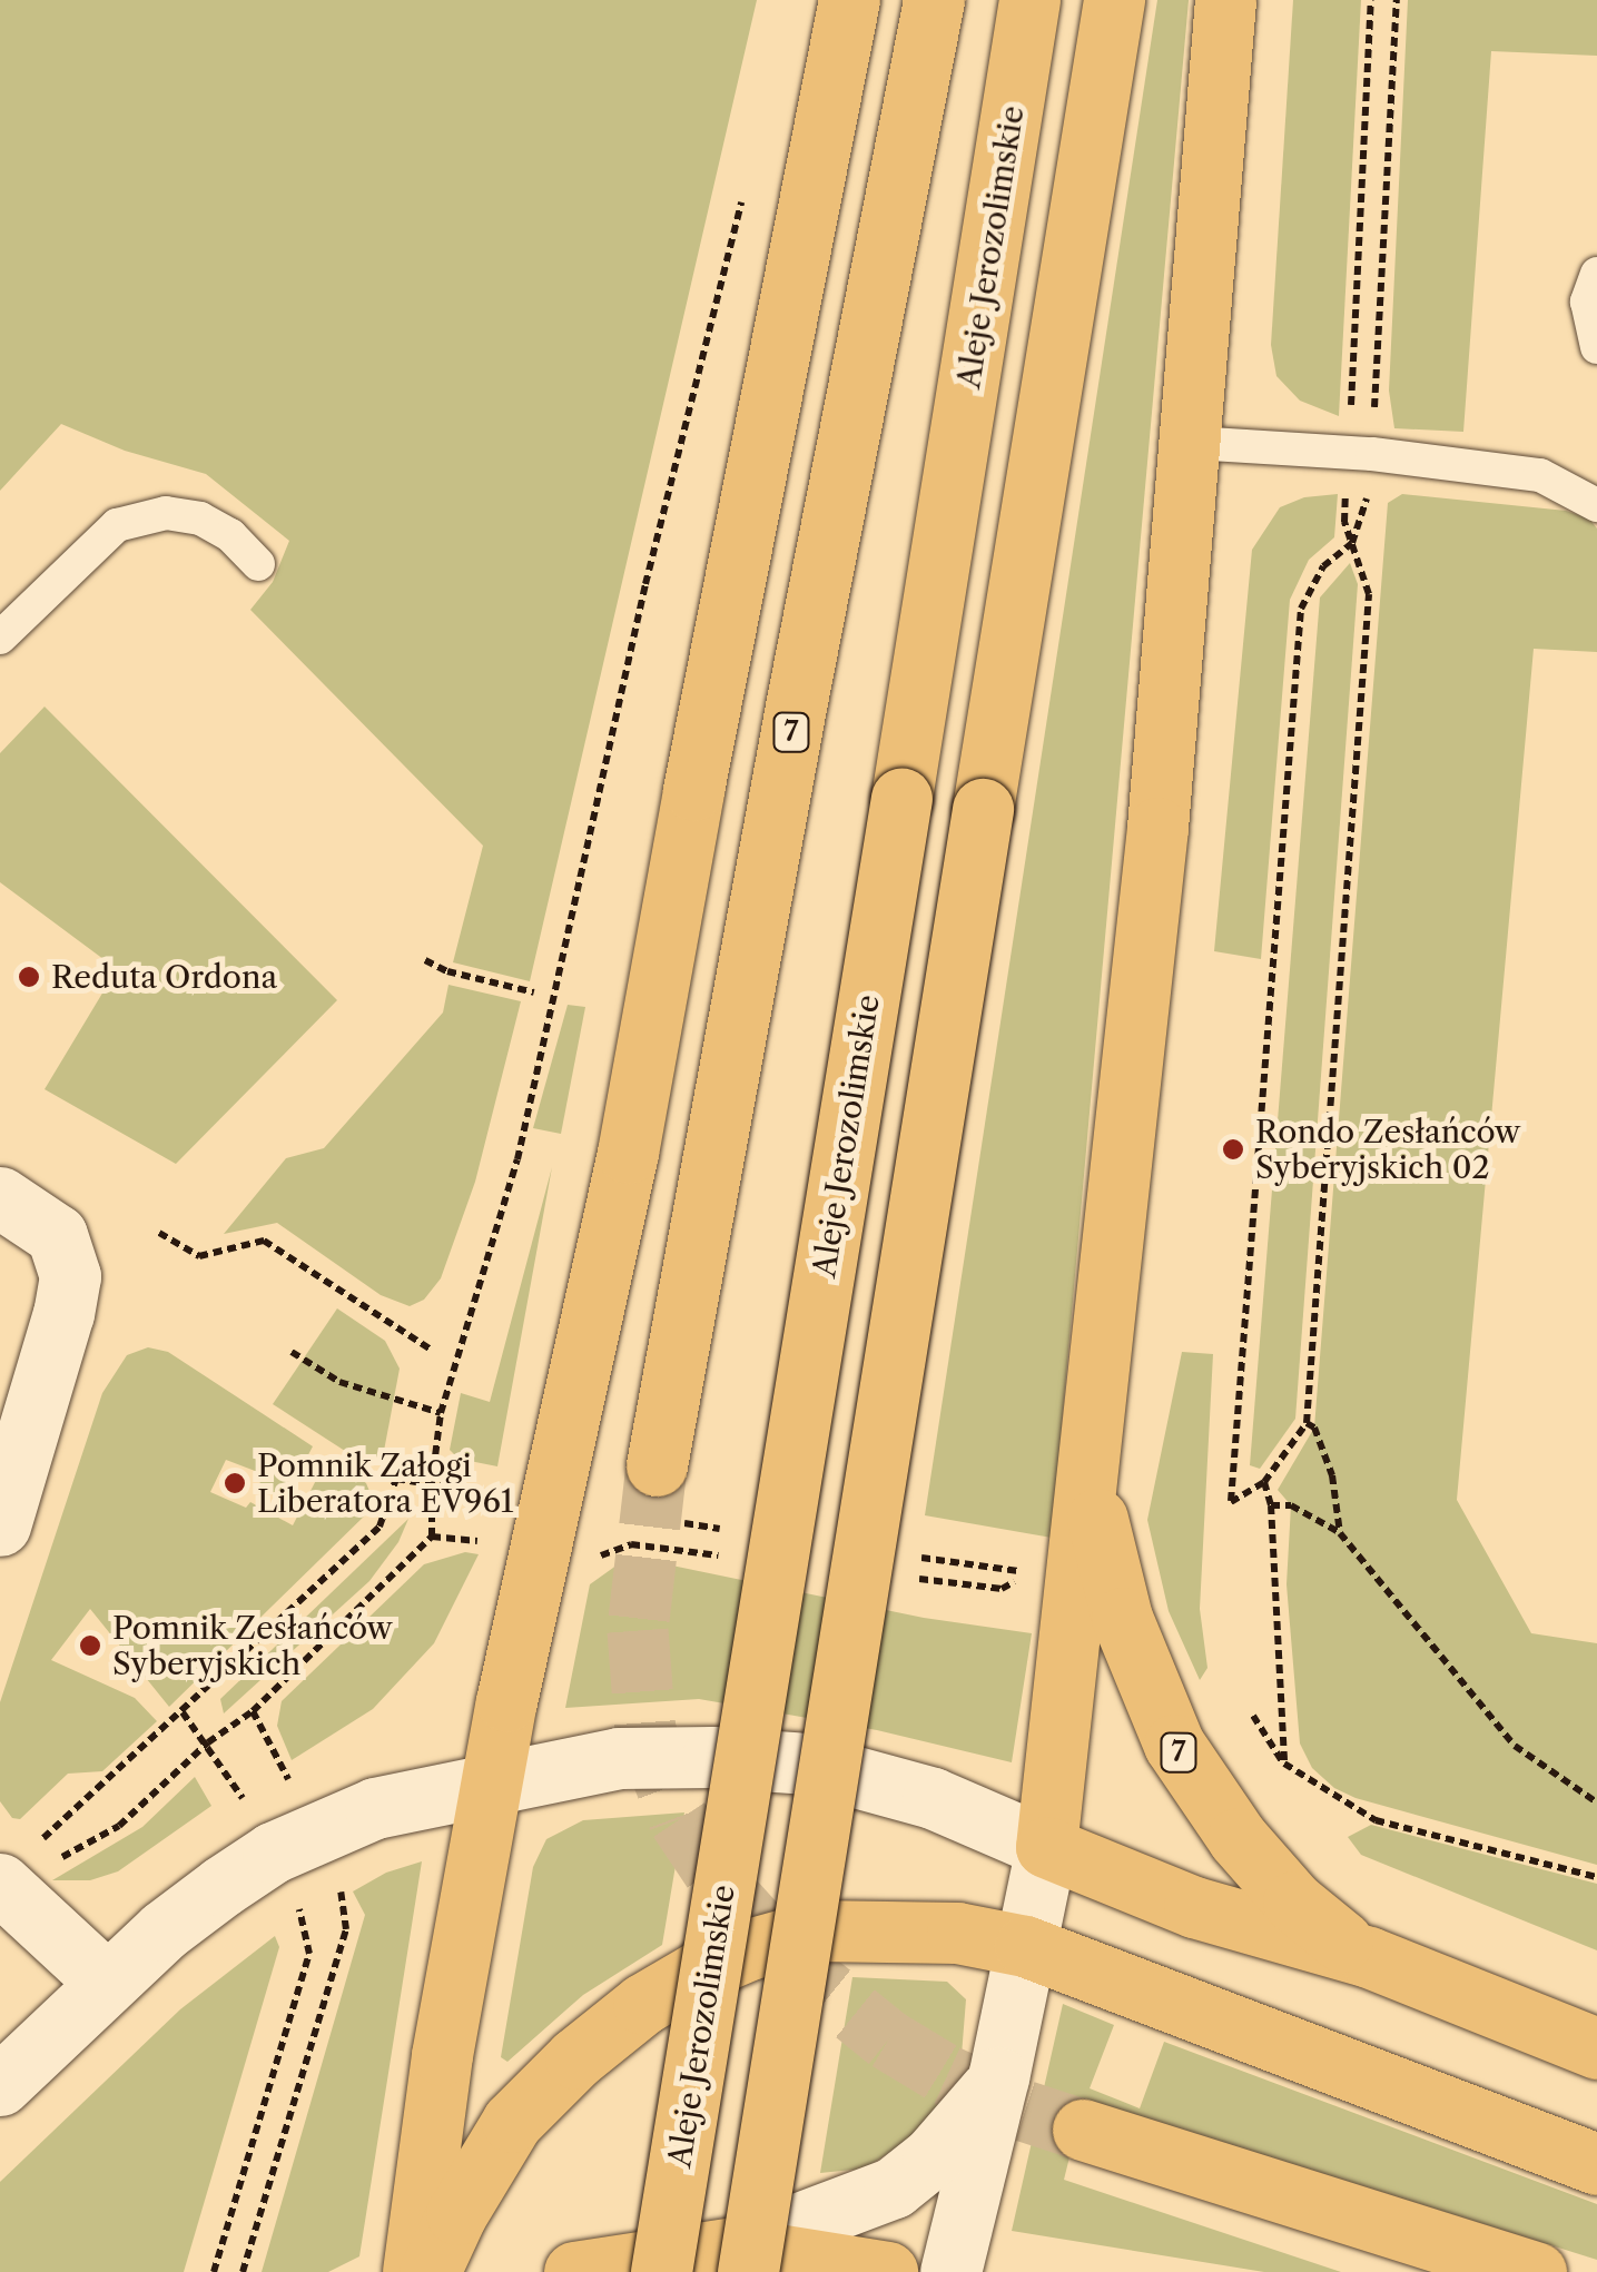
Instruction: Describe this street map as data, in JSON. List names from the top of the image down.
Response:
{
  "streets": {
    "main road": ["Aleje Jerozolimskie", "7"]
  },
  "places": [
    "Reduta Ordona",
    "Rondo Zesłańców Syberyjskich 02",
    "Pomnik Załogi Liberatora EV961",
    "Pomnik Zesłańców Syberyjskich"
  ]
}
